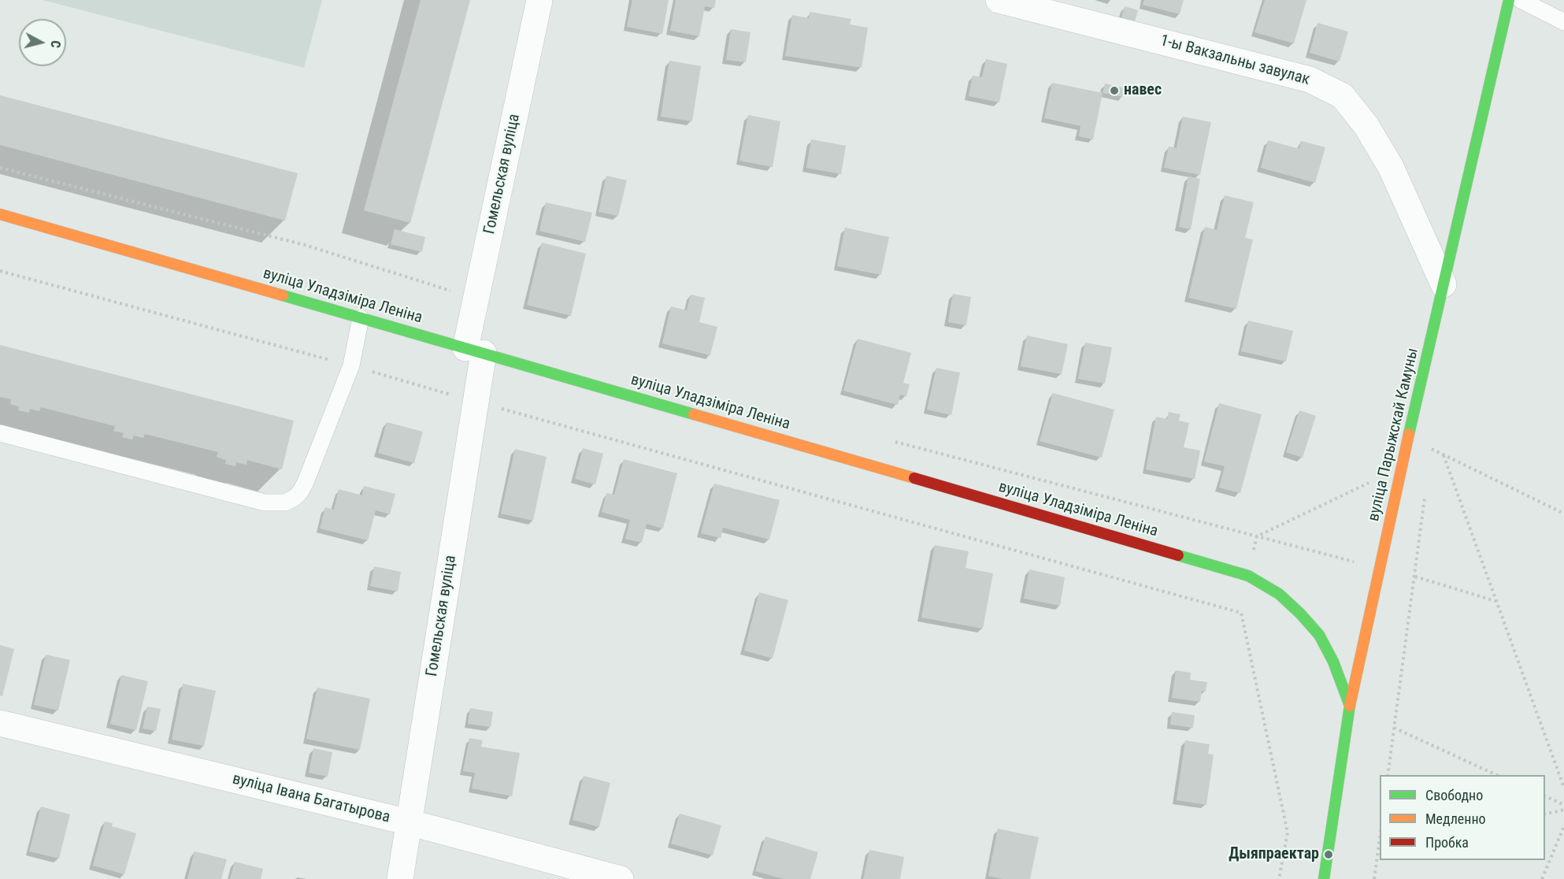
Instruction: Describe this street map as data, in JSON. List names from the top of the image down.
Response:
{
  "streets": {
    "main road": ["вуліца Уладзіміра Леніна", "вуліца Парыжскай Камуны"],
    "street": ["1-ы Вакзальны завулак", "Гомельская вуліца", "вуліца Івана Багатырова"]
  },
  "crossings": [
    ["1-ы Вакзальны завулак", "вуліца Парыжскай Камуны"],
    ["Гомельская вуліца", "вуліца Уладзіміра Леніна"],
    ["Гомельская вуліца", "вуліца Івана Багатырова"],
    ["вуліца Уладзіміра Леніна", "вуліца Парыжскай Камуны"]
  ],
  "places": ["навес", "Дыяпраектар"],
  "legend": ["Свободно", "Медленно", "Пробка"],
  "north": "right"
}
